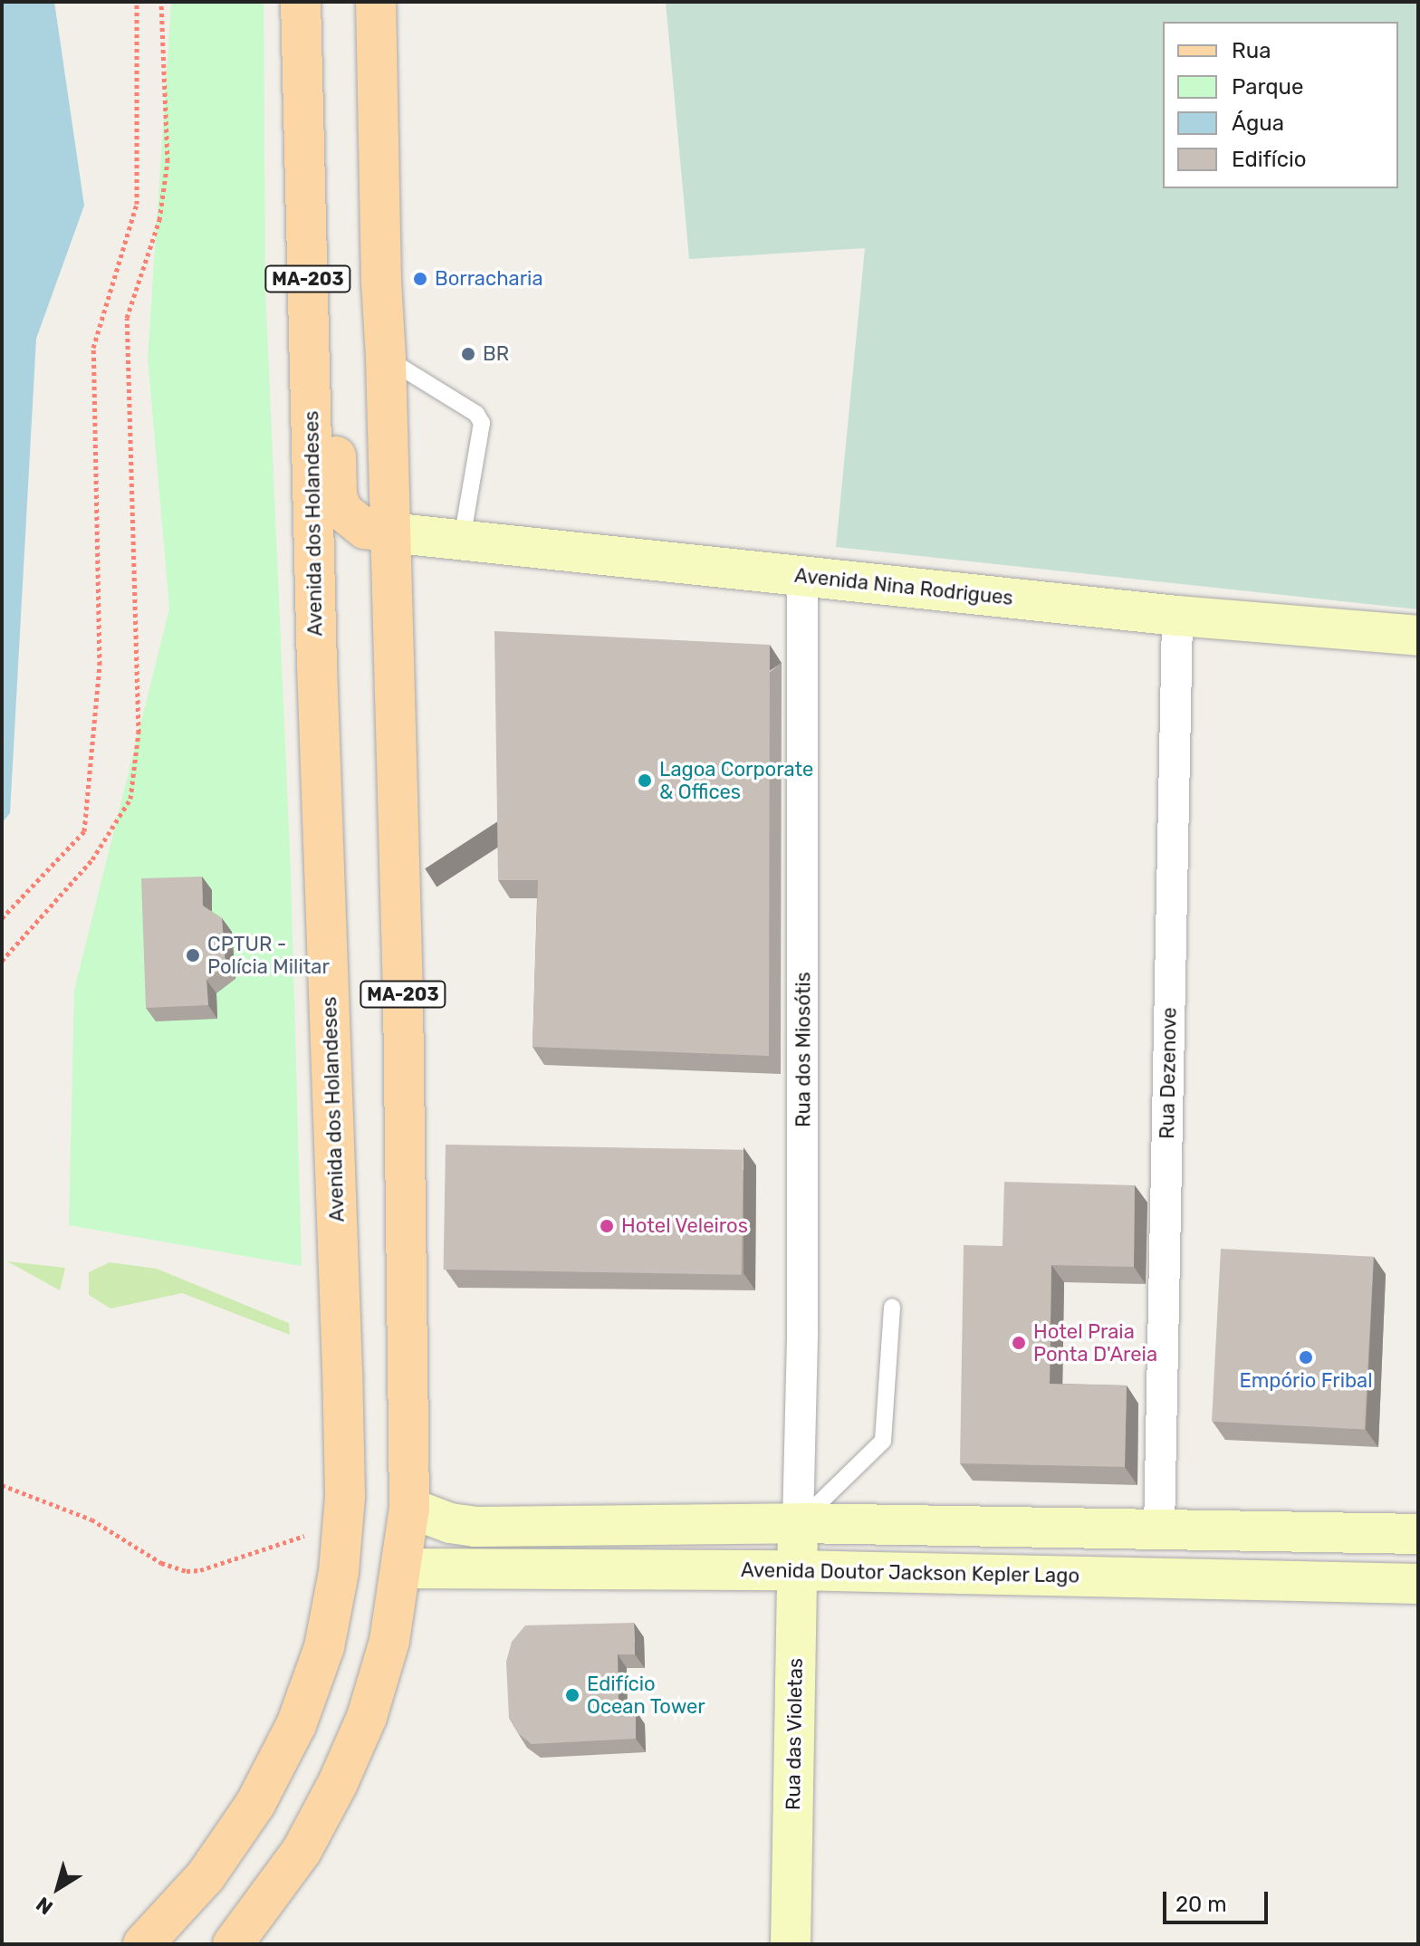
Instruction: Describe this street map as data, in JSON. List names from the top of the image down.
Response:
{
  "streets": {
    "main road": [
      "MA-203",
      "Avenida dos Holandeses",
      "Avenida Nina Rodrigues",
      "Avenida Doutor Jackson Kepler Lago",
      "Rua das Violetas"
    ],
    "street": ["Rua dos Miosótis", "Rua Dezenove"]
  },
  "crossings": [
    ["MA-203", "Avenida Nina Rodrigues"],
    ["MA-203", "Avenida Doutor Jackson Kepler Lago"],
    ["Avenida Nina Rodrigues", "Rua dos Miosótis"],
    ["Avenida Nina Rodrigues", "Rua Dezenove"],
    ["Rua dos Miosótis", "Rua das Violetas"],
    ["Avenida Doutor Jackson Kepler Lago", "Rua das Violetas"]
  ],
  "places": [
    "Borracharia",
    "BR",
    "Lagoa Corporate & Offices",
    "CPTUR - Polícia Militar",
    "Hotel Veleiros",
    "Hotel Praia Ponta D'Areia",
    "Empório Fribal",
    "Edifício Ocean Tower"
  ],
  "legend": [
    "Rua",
    "Parque",
    "Água",
    "Edifício"
  ],
  "scale_bar": "20 m",
  "north": "bottom left"
}
